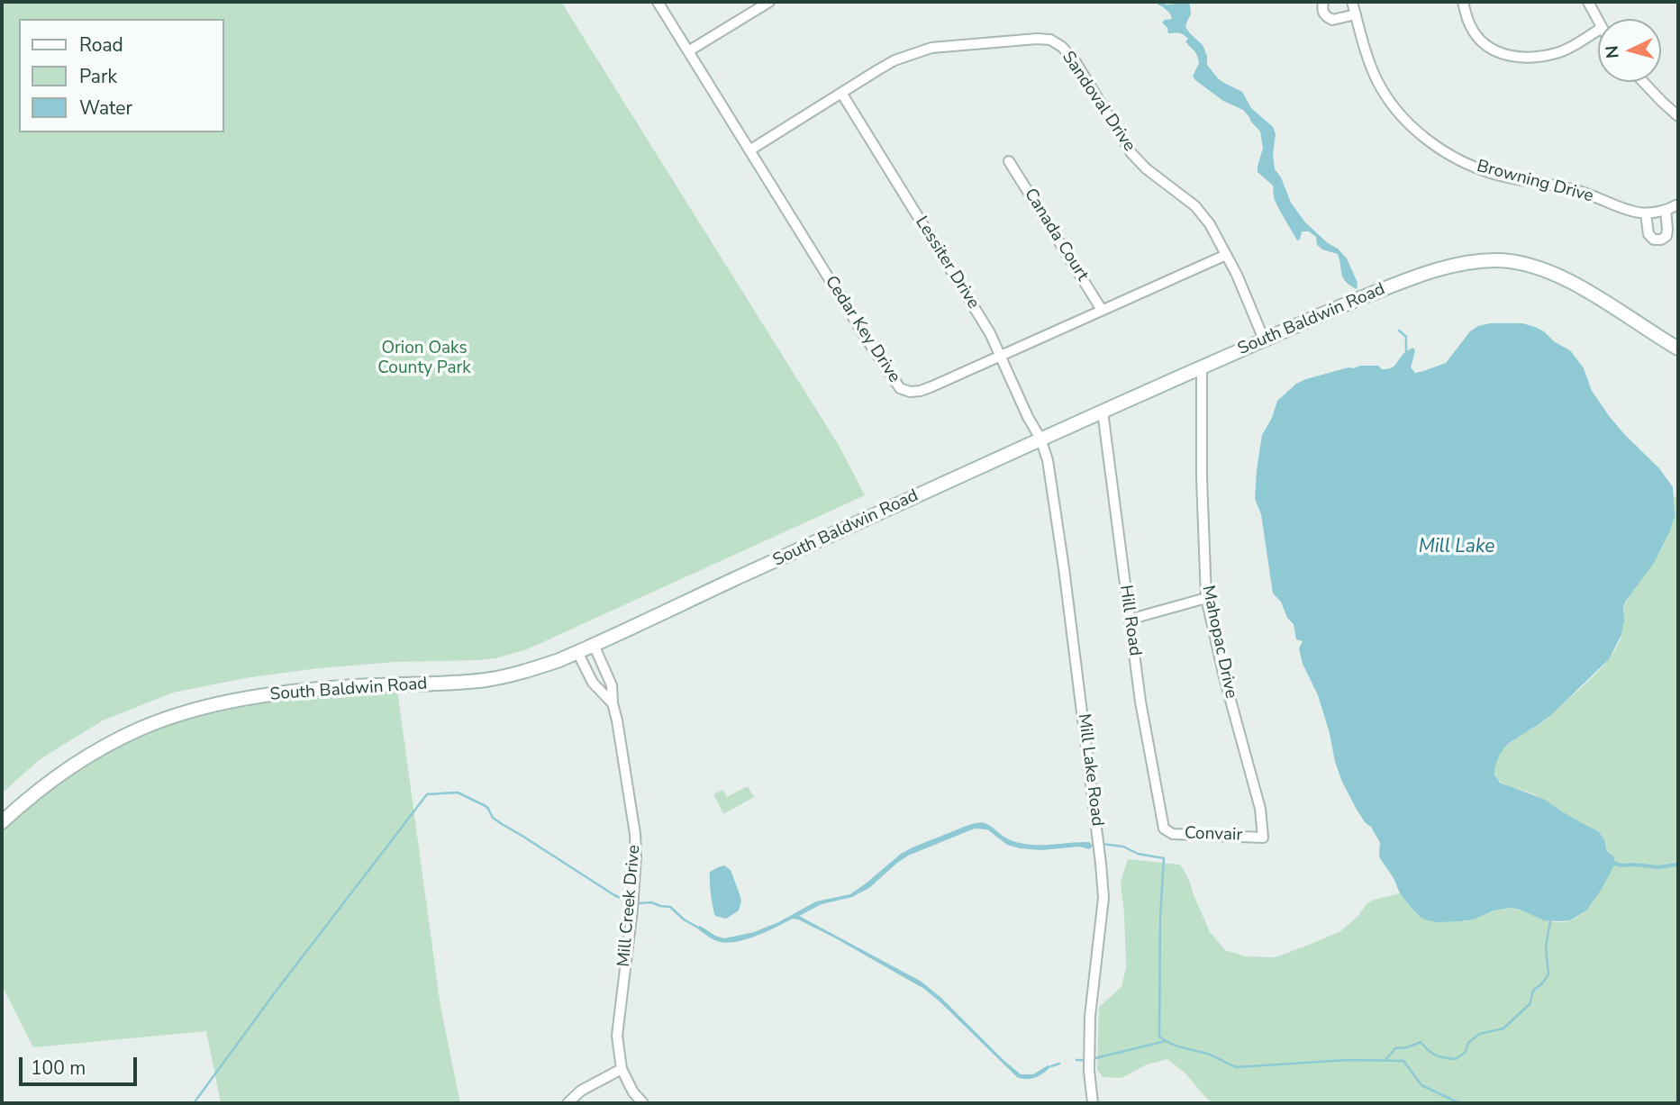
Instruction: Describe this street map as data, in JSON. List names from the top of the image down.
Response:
{
  "streets": {
    "main road": ["South Baldwin Road"],
    "street": [
      "Sandoval Drive",
      "Browning Drive",
      "Canada Court",
      "Lessiter Drive",
      "Cedar Key Drive",
      "Hill Road",
      "Mahopac Drive",
      "Mill Lake Road",
      "Convair",
      "Mill Creek Drive"
    ]
  },
  "crossings": [
    ["Sandoval Drive", "Lessiter Drive"],
    ["Sandoval Drive", "South Baldwin Road"],
    ["Sandoval Drive", "Cedar Key Drive"],
    ["Canada Court", "Cedar Key Drive"],
    ["Lessiter Drive", "South Baldwin Road"],
    ["Lessiter Drive", "Cedar Key Drive"],
    ["Lessiter Drive", "Mill Lake Road"],
    ["South Baldwin Road", "Hill Road"],
    ["South Baldwin Road", "Mahopac Drive"],
    ["South Baldwin Road", "Mill Lake Road"],
    ["South Baldwin Road", "Mill Creek Drive"],
    ["Hill Road", "Convair"],
    ["Mahopac Drive", "Convair"]
  ],
  "water": ["Mill Lake"],
  "parks": ["Orion Oaks County Park"],
  "legend": ["Road", "Park", "Water"],
  "scale_bar": "100 m",
  "north": "left"
}
